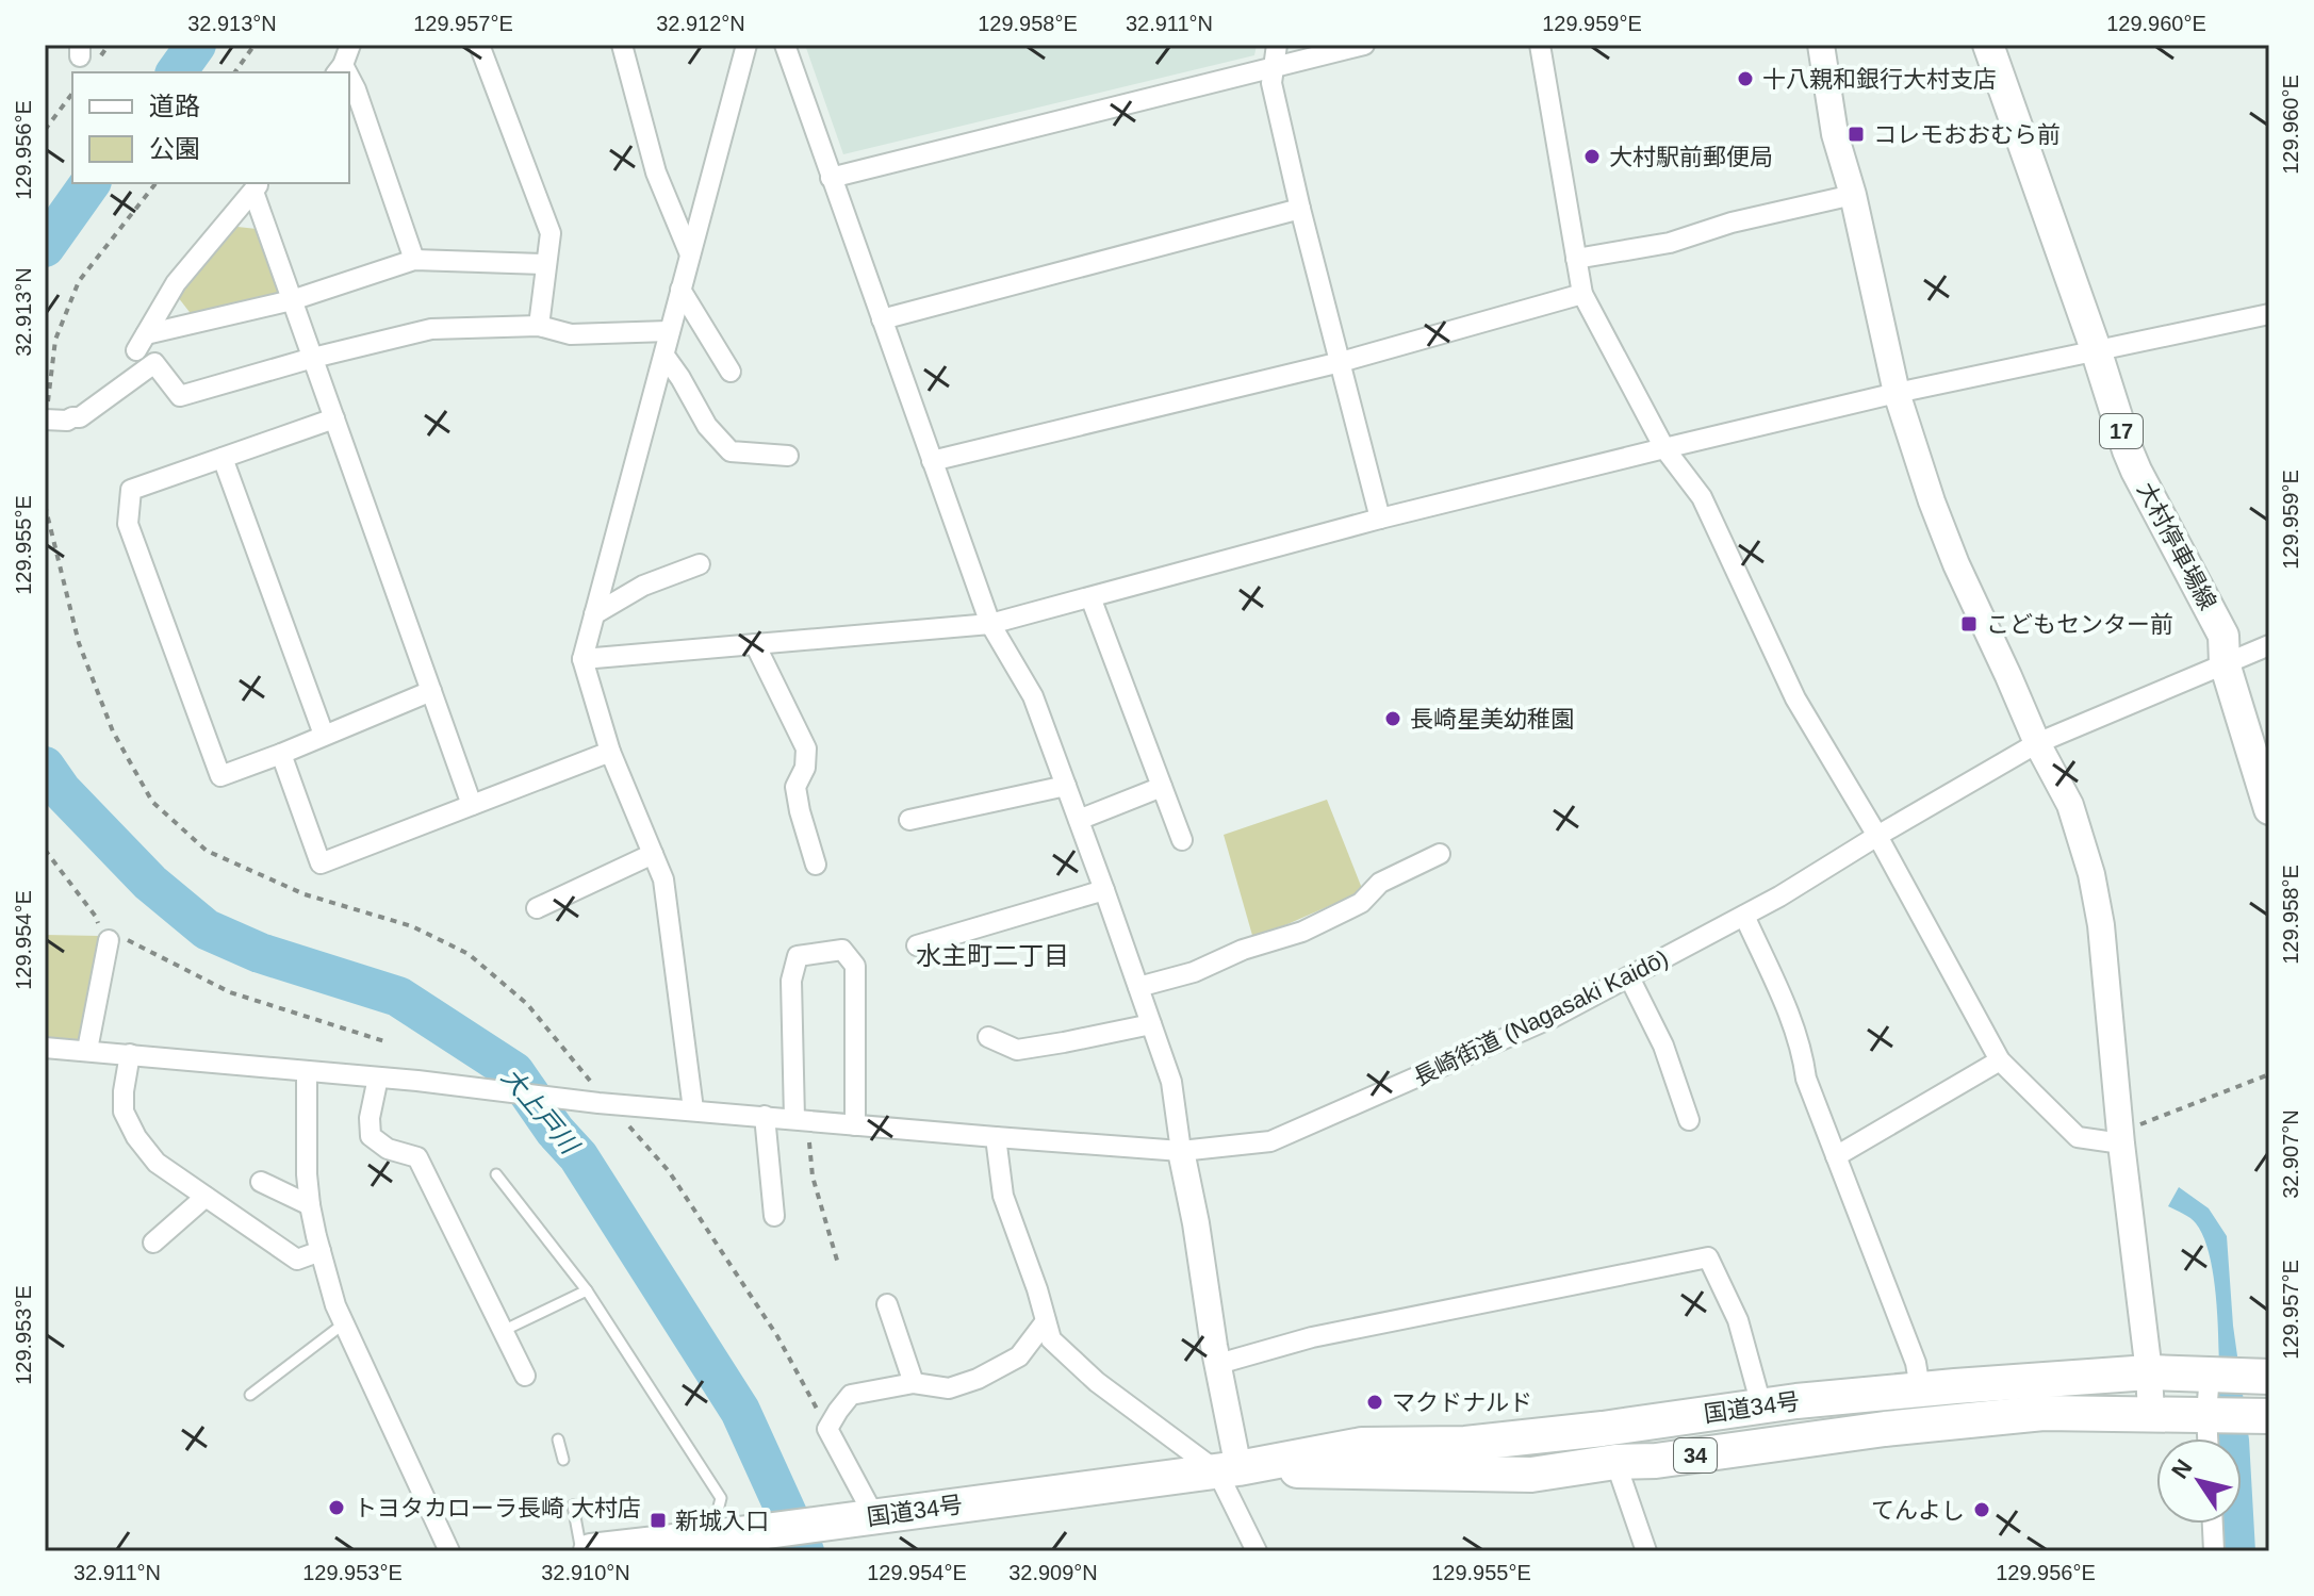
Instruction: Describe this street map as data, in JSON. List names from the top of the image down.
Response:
{
  "streets": {
    "highway": ["国道34号", "34"],
    "main road": ["17", "大村停車場線"],
    "street": ["長崎街道 (Nagasaki Kaidō)"]
  },
  "crossings": [
    ["大村停車場線", "長崎街道 (Nagasaki Kaidō)"]
  ],
  "districts": ["水主町二丁目"],
  "water": ["大上戸川"],
  "places": {
    "other": [
      "十八親和銀行大村支店",
      "大村駅前郵便局",
      "長崎星美幼稚園",
      "マクドナルド",
      "トヨタカローラ長崎 大村店",
      "てんよし"
    ],
    "transit": ["コレモおおむら前", "こどもセンター前", "新城入口"]
  },
  "legend": ["道路", "公園"],
  "north": "top left",
  "coordinates": [
    "32.913°N",
    "129.957°E",
    "32.912°N",
    "129.958°E",
    "32.911°N",
    "129.959°E",
    "129.960°E",
    "129.956°E",
    "129.955°E",
    "129.954°E",
    "32.907°N",
    "129.953°E",
    "32.910°N",
    "32.909°N"
  ]
}
